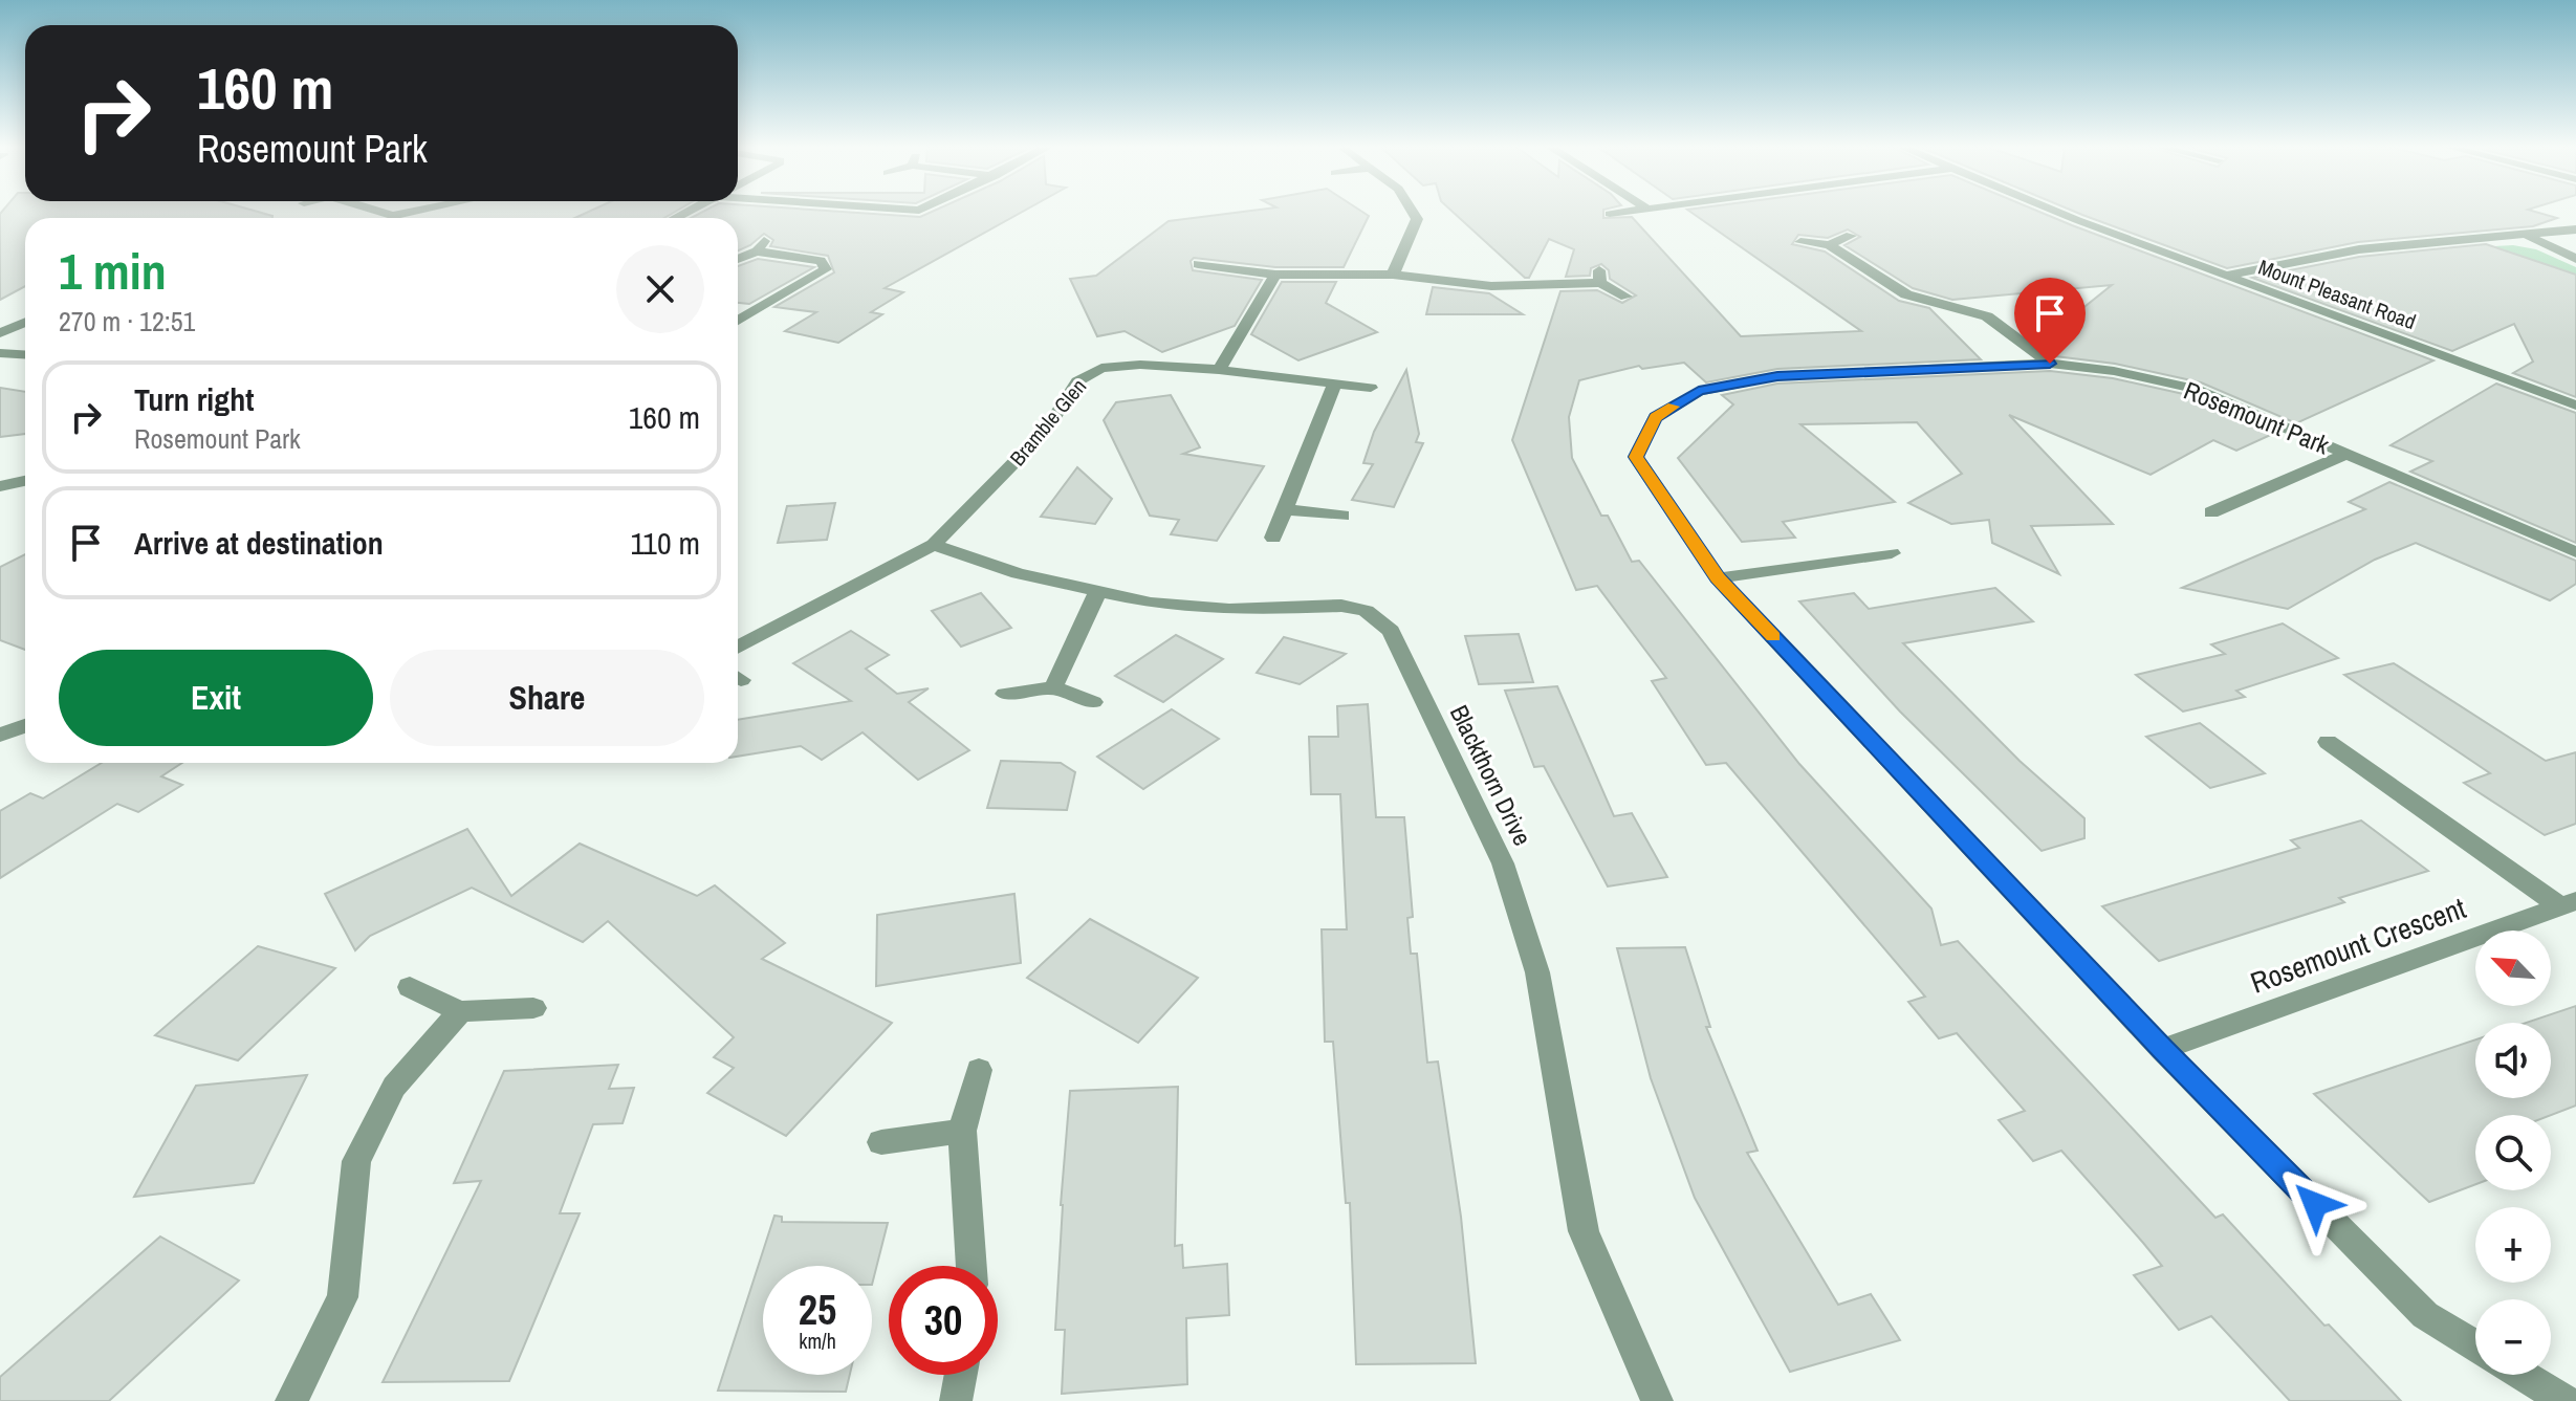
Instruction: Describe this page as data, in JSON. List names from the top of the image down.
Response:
{
  "streets": {
    "street": [
      "Mount Pleasant Road",
      "Rosemount Park",
      "Bramble Glen",
      "Blackthorn Drive",
      "Rosemount Crescent"
    ]
  },
  "crossings": [
    ["Rosemount Park", "Rosemount Crescent"],
    ["Bramble Glen", "Blackthorn Drive"]
  ],
  "north": "top left",
  "page": {
    "turn": ["160 m", "Rosemount Park"],
    "heading": ["1 min", "270 m · 12:51"],
    "list": [
      {
        "name": "Turn right",
        "note": "Rosemount Park",
        "value": "160 m"
      },
      {
        "name": "Arrive at destination",
        "value": "110 m"
      }
    ],
    "buttons": ["Exit", "Share"],
    "map_buttons": ["+", "−"],
    "speed": "25 km/h",
    "limit": "30"
  }
}
